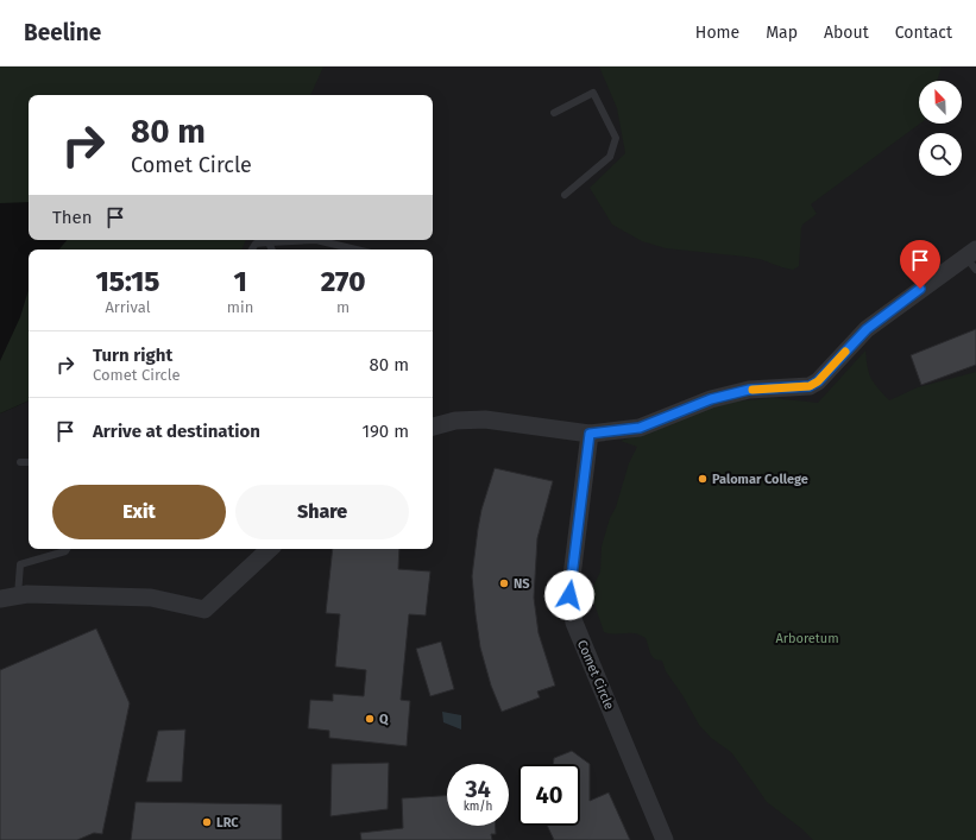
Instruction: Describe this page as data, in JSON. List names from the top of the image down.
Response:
{
  "streets": {
    "street": ["Comet Circle"]
  },
  "parks": ["Arboretum"],
  "places": [
    "Palomar College",
    "NS",
    "Q",
    "LRC"
  ],
  "north": "top left",
  "page": {
    "header": "Beeline",
    "nav": [
      "Home",
      "Map",
      "About",
      "Contact"
    ],
    "turn": ["80 m", "Comet Circle"],
    "then": "Then",
    "eta": [
      "15:15",
      "Arrival",
      "1",
      "min",
      "270",
      "m"
    ],
    "list": [
      {
        "name": "Turn right",
        "note": "Comet Circle",
        "value": "80 m"
      },
      {
        "name": "Arrive at destination",
        "value": "190 m"
      }
    ],
    "buttons": ["Exit", "Share"],
    "speed": "34 km/h",
    "limit": "40"
  }
}
